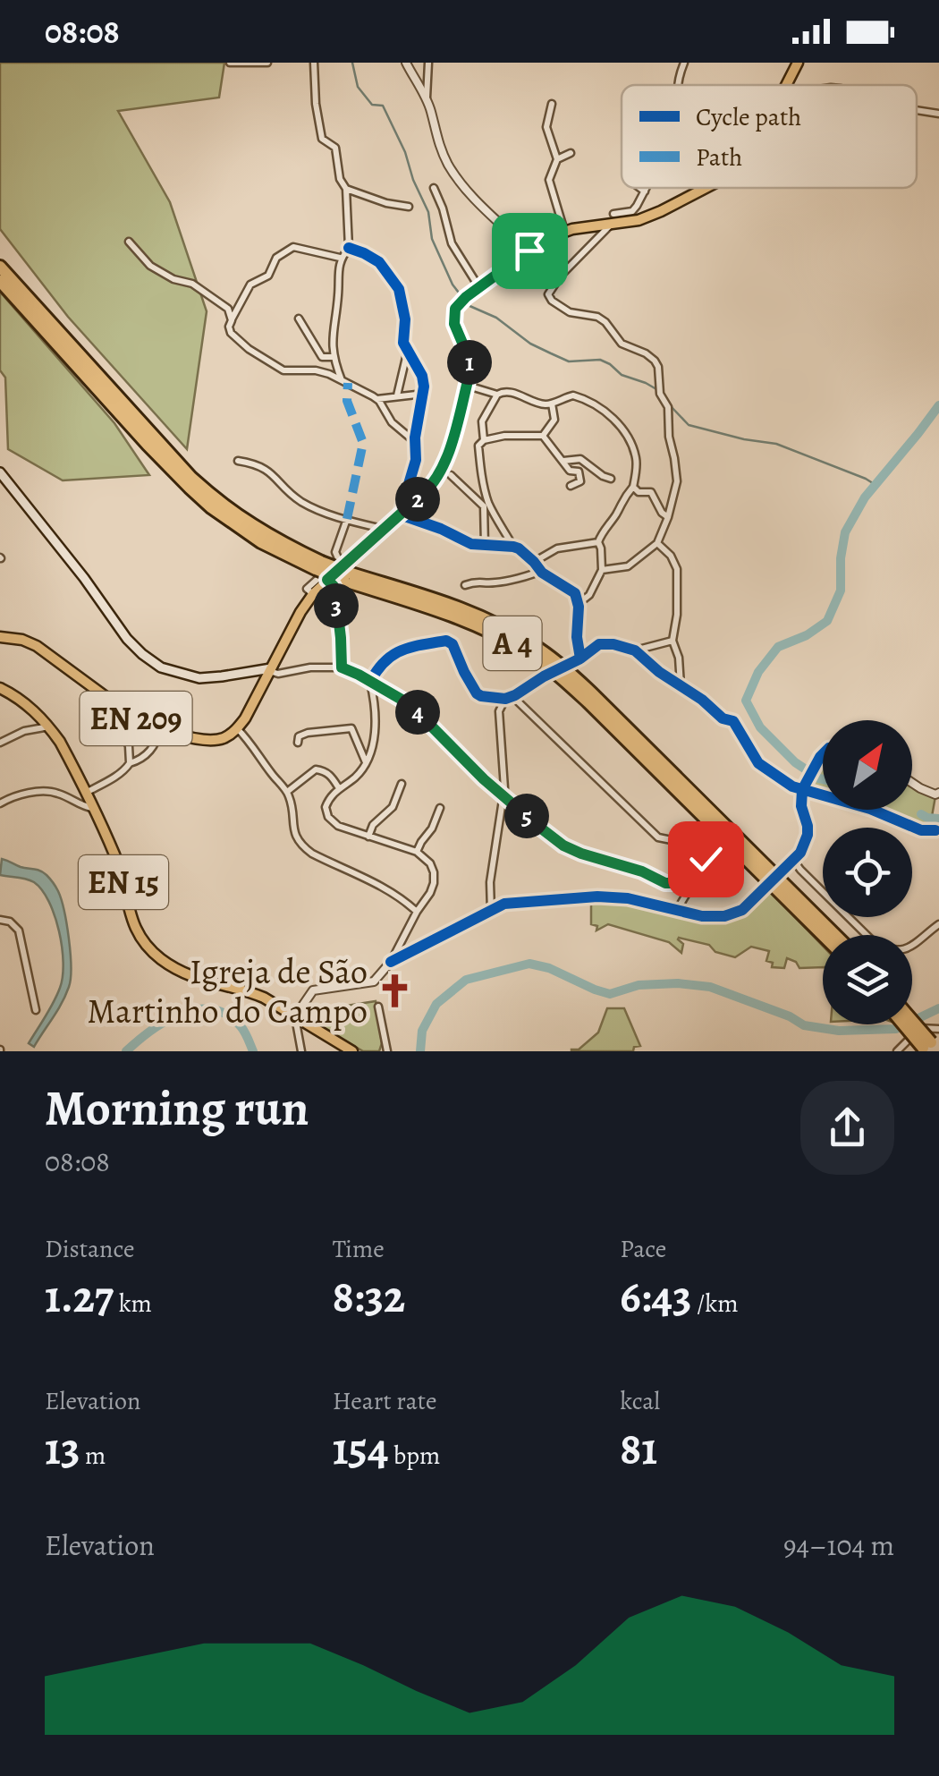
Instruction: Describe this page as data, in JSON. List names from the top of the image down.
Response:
{
  "streets": {
    "highway": ["A 4"],
    "main road": ["EN 209", "EN 15"]
  },
  "crossings": [
    ["A 4", "EN 209"]
  ],
  "places": {
    "church": ["Igreja de São Martinho do Campo"]
  },
  "legend": ["Cycle path", "Path"],
  "north": "top right",
  "page": {
    "status": "08:08",
    "pins": [
      "1",
      "2",
      "3",
      "4",
      "5"
    ],
    "heading": ["Morning run", "08:08"],
    "stats": [
      ["Distance", "1.27 km"],
      ["Time", "8:32"],
      ["Pace", "6:43 /km"],
      ["Elevation", "13 m"],
      ["Heart rate", "154 bpm"],
      ["kcal", "81"]
    ],
    "chart": ["Elevation", "94–104 m"]
  }
}
